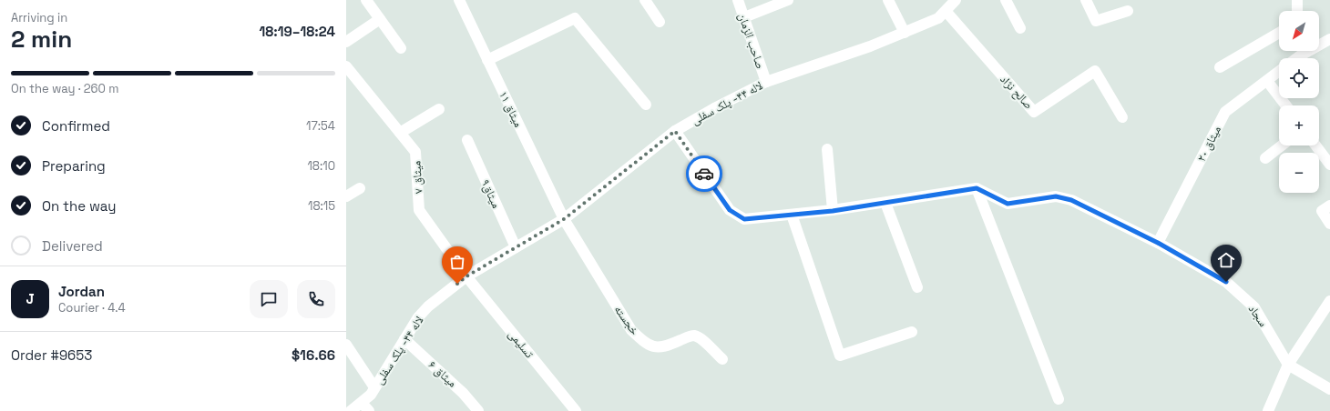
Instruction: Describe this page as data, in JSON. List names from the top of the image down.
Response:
{
  "streets": {
    "street": [
      "صاحب الزمان",
      "صالح نژاد",
      "لاله ۴۴- پلک سفلی",
      "میثاق ۱۱",
      "میثاق ۲۰",
      "میثاق ۷",
      "میثاق۹",
      "سجاد",
      "خجسته",
      "تسلیمی",
      "میثاق ۶"
    ]
  },
  "crossings": [
    ["صاحب الزمان", "لاله ۴۴- پلک سفلی"],
    ["صالح نژاد", "لاله ۴۴- پلک سفلی"],
    ["لاله ۴۴- پلک سفلی", "میثاق ۱۱"],
    ["لاله ۴۴- پلک سفلی", "میثاق ۷"],
    ["لاله ۴۴- پلک سفلی", "میثاق۹"],
    ["لاله ۴۴- پلک سفلی", "خجسته"],
    ["لاله ۴۴- پلک سفلی", "تسلیمی"],
    ["لاله ۴۴- پلک سفلی", "میثاق ۶"],
    ["میثاق ۱۱", "خجسته"],
    ["میثاق ۲۰", "سجاد"],
    ["میثاق ۷", "تسلیمی"]
  ],
  "north": "bottom left",
  "page": {
    "heading": ["2 min", "Arriving in", "18:19–18:24"],
    "panel": [
      "Jordan",
      "Courier · 4.4",
      "Order #9653",
      "$16.66"
    ],
    "map_buttons": ["+", "−"],
    "bar": "On the way · 260 m",
    "list": [
      ["Confirmed", "17:54"],
      ["Preparing", "18:10"],
      ["On the way", "18:15"],
      "Delivered"
    ],
    "round": "J"
  }
}
